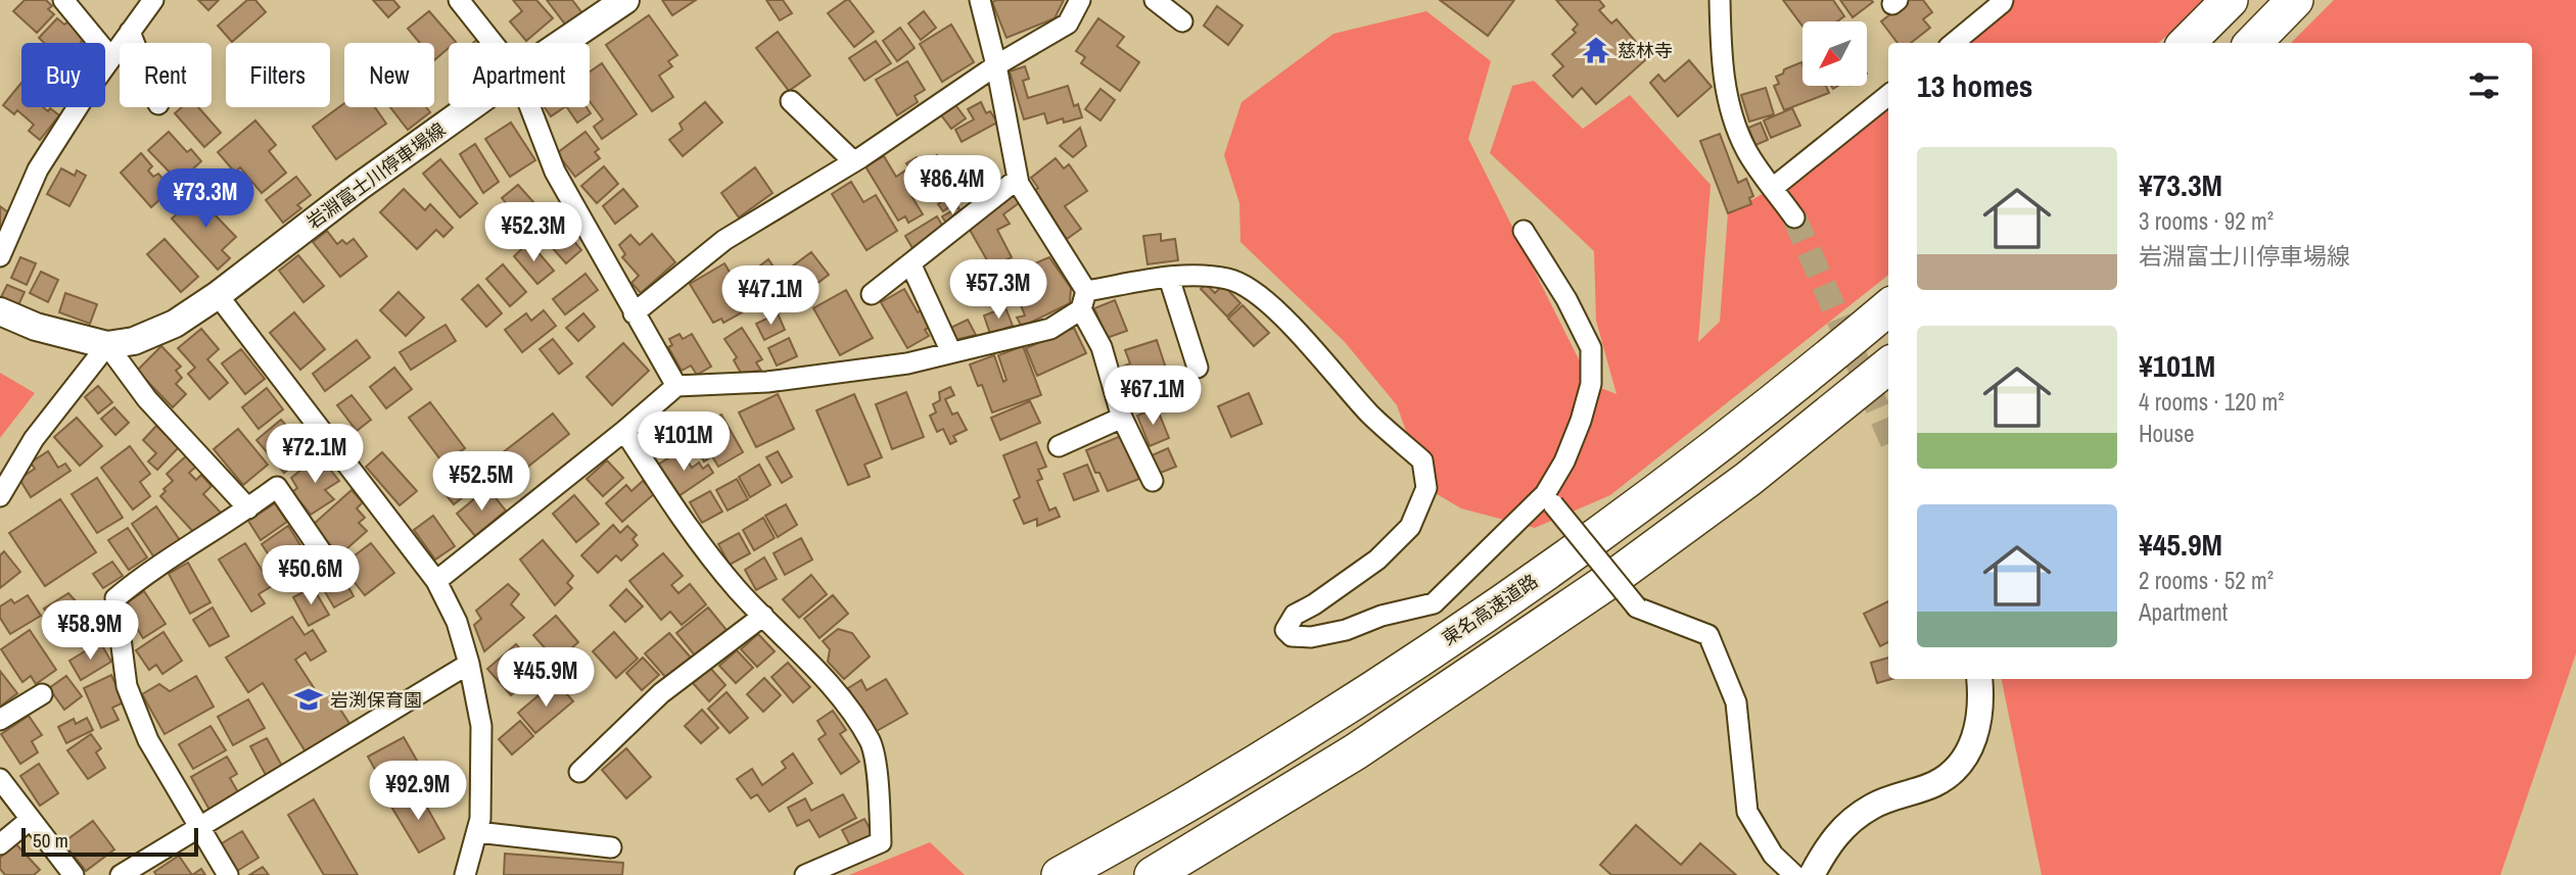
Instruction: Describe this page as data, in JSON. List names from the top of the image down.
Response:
{
  "streets": {
    "highway": ["東名高速道路"],
    "main road": ["岩淵富士川停車場線"]
  },
  "places": {
    "temple": ["慈林寺"],
    "school or university": ["岩渕保育園"]
  },
  "scale_bar": "50 m",
  "north": "bottom left",
  "page": {
    "chip": [
      "Buy",
      "Rent",
      "Filters",
      "New",
      "Apartment"
    ],
    "heading": "13 homes",
    "list": [
      {
        "name": "¥73.3M",
        "note": "3 rooms · 92 m² · 岩淵富士川停車場線"
      },
      {
        "name": "¥101M",
        "note": "4 rooms · 120 m² · House"
      },
      {
        "name": "¥45.9M",
        "note": "2 rooms · 52 m² · Apartment"
      }
    ],
    "price": [
      "¥86.4M",
      "¥73.3M",
      "¥52.3M",
      "¥57.3M",
      "¥47.1M",
      "¥67.1M",
      "¥101M",
      "¥72.1M",
      "¥52.5M",
      "¥50.6M",
      "¥58.9M",
      "¥45.9M",
      "¥92.9M"
    ],
    "scale": "50 m"
  }
}
